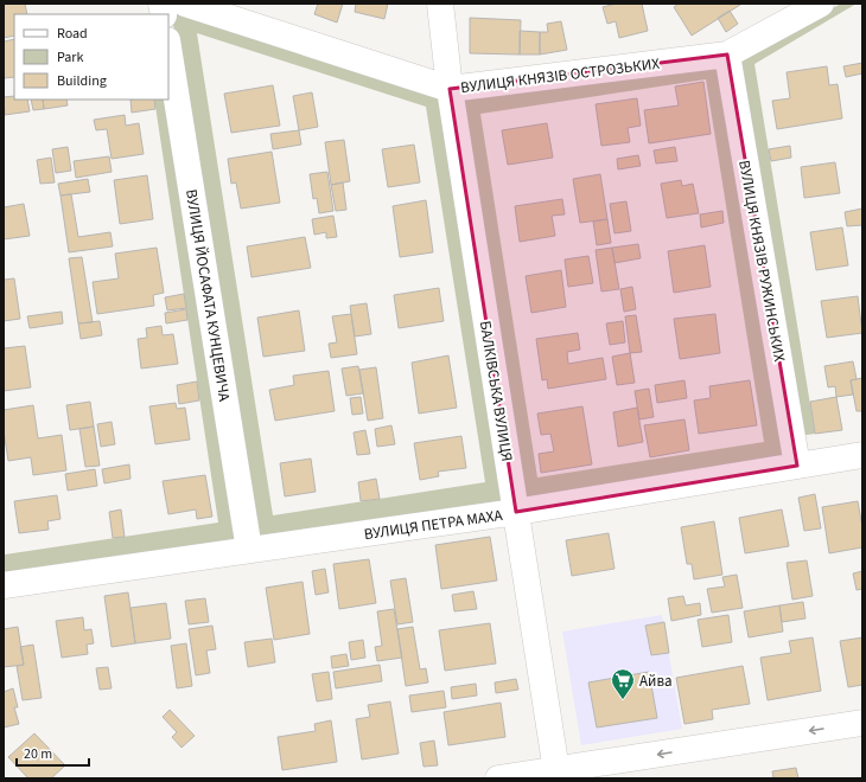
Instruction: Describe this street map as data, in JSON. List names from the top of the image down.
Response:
{
  "streets": {
    "street": [
      "ВУЛИЦЯ КНЯЗІВ ОСТРОЗЬКИХ",
      "ВУЛИЦЯ КНЯЗІВ РУЖИНСЬКИХ",
      "ВУЛИЦЯ ЙОСАФАТА КУНЦЕВИЧА",
      "БАЛКІВСЬКА ВУЛИЦЯ",
      "ВУЛИЦЯ ПЕТРА МАХА"
    ]
  },
  "crossings": [
    ["ВУЛИЦЯ КНЯЗІВ ОСТРОЗЬКИХ", "ВУЛИЦЯ КНЯЗІВ РУЖИНСЬКИХ"],
    ["ВУЛИЦЯ КНЯЗІВ ОСТРОЗЬКИХ", "БАЛКІВСЬКА ВУЛИЦЯ"],
    ["ВУЛИЦЯ КНЯЗІВ РУЖИНСЬКИХ", "ВУЛИЦЯ ПЕТРА МАХА"],
    ["ВУЛИЦЯ ЙОСАФАТА КУНЦЕВИЧА", "ВУЛИЦЯ ПЕТРА МАХА"],
    ["БАЛКІВСЬКА ВУЛИЦЯ", "ВУЛИЦЯ ПЕТРА МАХА"]
  ],
  "places": {
    "supermarket": ["Айва"]
  },
  "legend": ["Road", "Park", "Building"],
  "scale_bar": "20 m"
}
